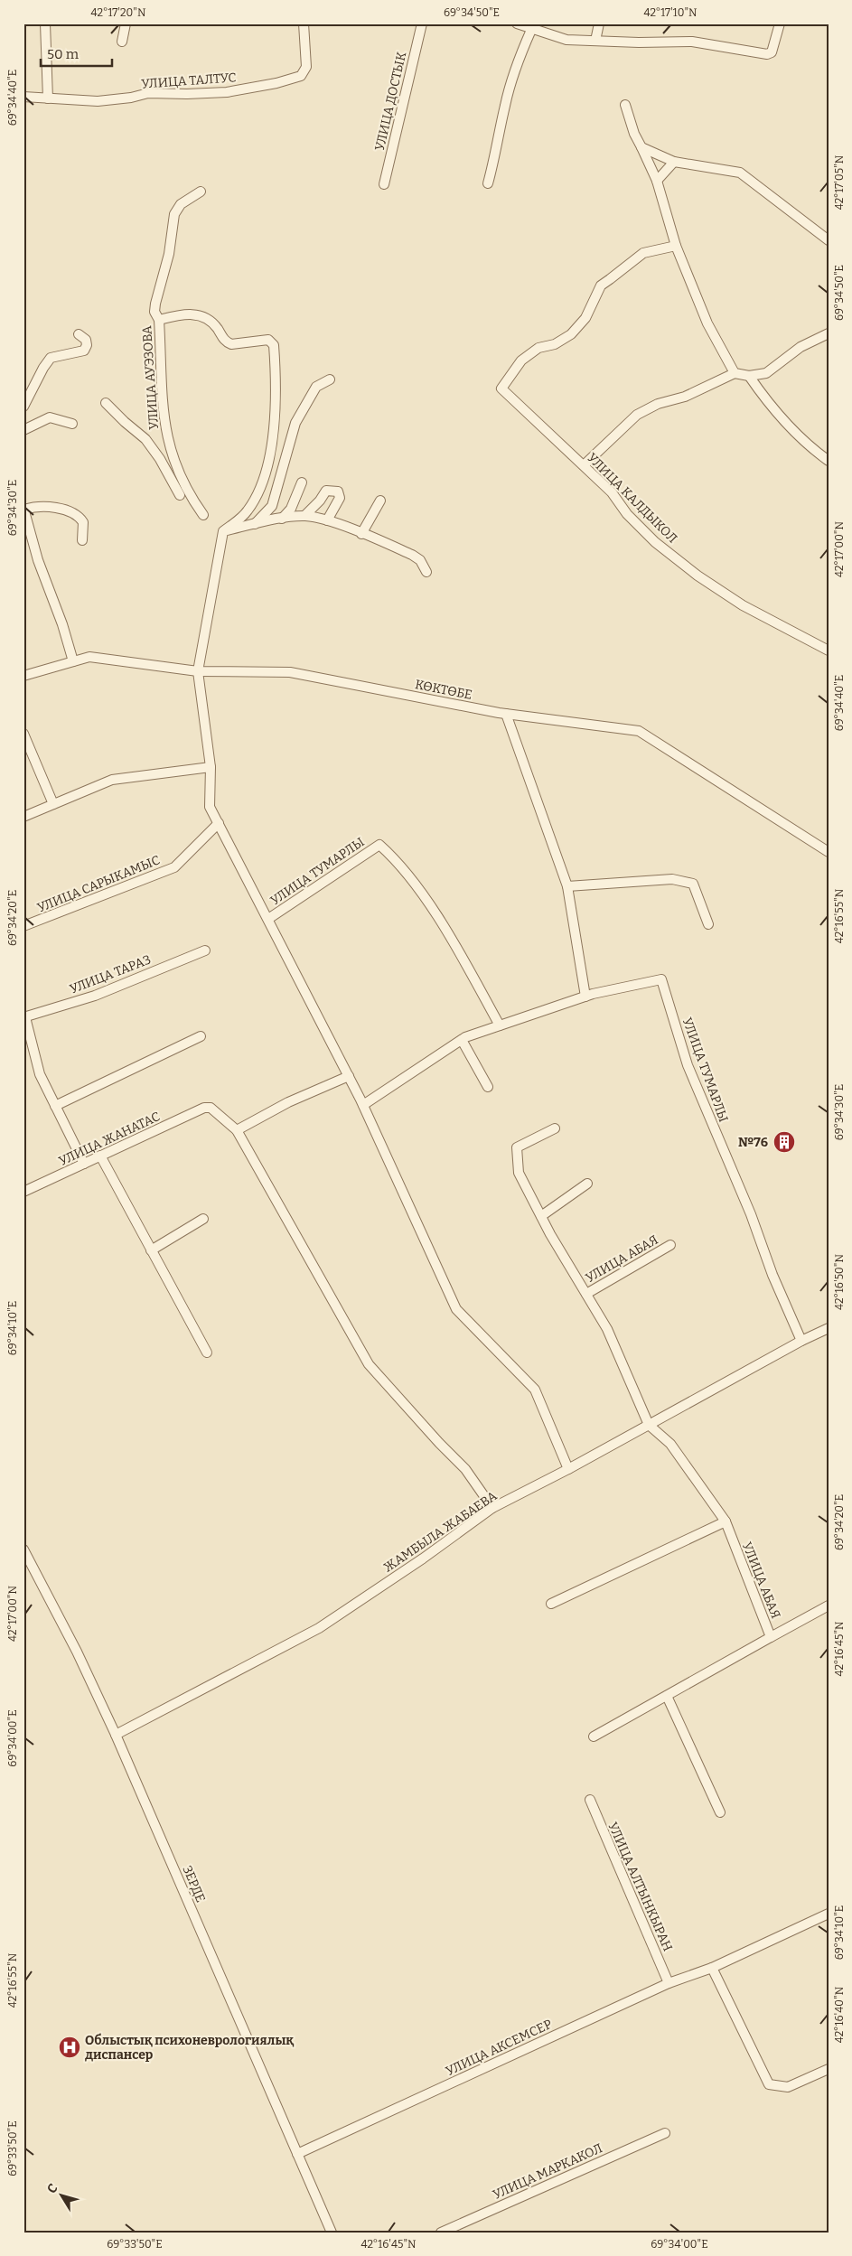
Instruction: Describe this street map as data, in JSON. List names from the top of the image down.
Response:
{
  "streets": {
    "street": [
      "УЛИЦА ТАЛТУС",
      "УЛИЦА ДОСТЫК",
      "УЛИЦА АУЭЗОВА",
      "УЛИЦА КАЛДЫКОЛ",
      "КӨКТӨБЕ",
      "УЛИЦА ТУМАРЛЫ",
      "УЛИЦА САРЫКАМЫС",
      "УЛИЦА ТАРАЗ",
      "УЛИЦА ЖАНАТАС",
      "УЛИЦА АБАЯ",
      "ЖАМБЫЛА ЖАБАЕВА",
      "ЗЕРДЕ",
      "УЛИЦА АЛТЫНКЫРАН",
      "УЛИЦА АКСЕМСЕР",
      "УЛИЦА МАРКАКОЛ"
    ]
  },
  "crossings": [
    ["КӨКТӨБЕ", "УЛИЦА ТУМАРЛЫ"],
    ["УЛИЦА ТУМАРЛЫ", "УЛИЦА САРЫКАМЫС"],
    ["УЛИЦА ТУМАРЛЫ", "ЖАМБЫЛА ЖАБАЕВА"],
    ["УЛИЦА АБАЯ", "ЖАМБЫЛА ЖАБАЕВА"],
    ["ЖАМБЫЛА ЖАБАЕВА", "ЗЕРДЕ"],
    ["ЗЕРДЕ", "УЛИЦА АКСЕМСЕР"],
    ["УЛИЦА АЛТЫНКЫРАН", "УЛИЦА АКСЕМСЕР"]
  ],
  "places": {
    "building": ["№76"],
    "hospital": ["Облыстық психоневрологиялық диспансер"]
  },
  "scale_bar": "50 m",
  "north": "top left",
  "coordinates": [
    "42°17'20\"N",
    "69°34'50\"E",
    "42°17'10\"N",
    "69°34'40\"E",
    "42°17'05\"N",
    "69°34'30\"E",
    "42°17'00\"N",
    "42°16'55\"N",
    "69°34'20\"E",
    "42°16'50\"N",
    "69°34'10\"E",
    "42°16'45\"N",
    "69°34'00\"E",
    "42°16'40\"N",
    "69°33'50\"E"
  ]
}
